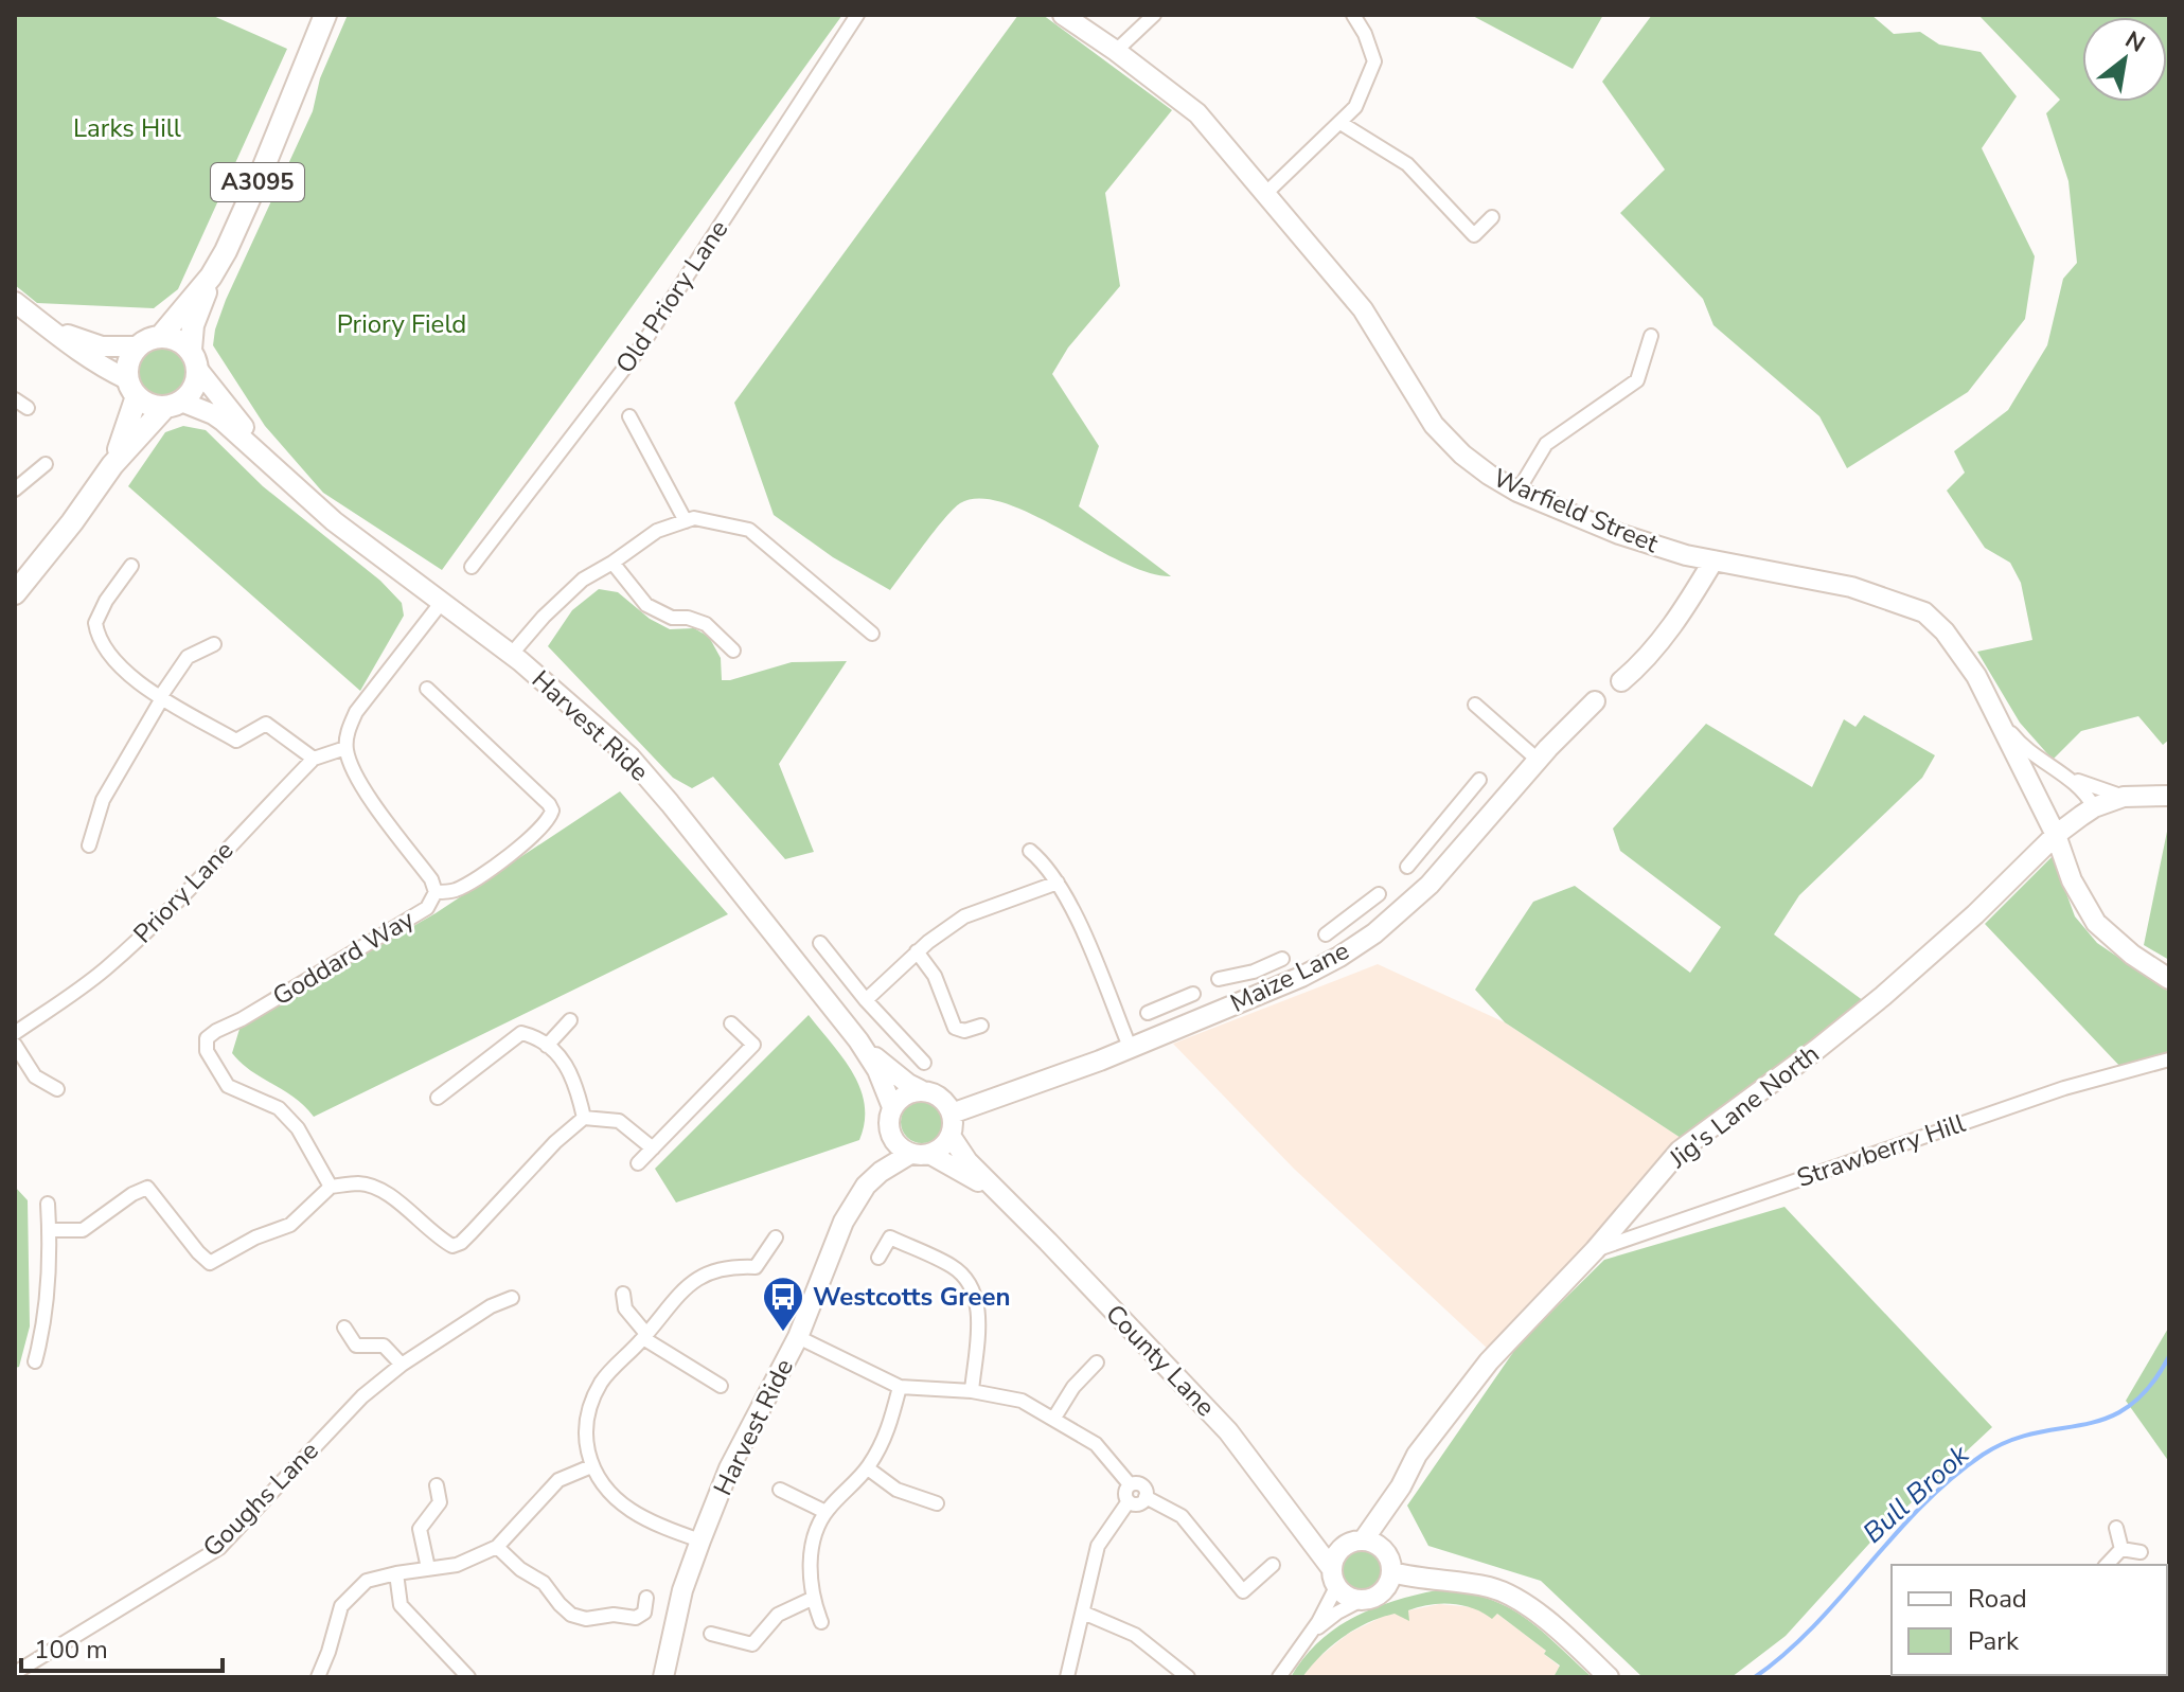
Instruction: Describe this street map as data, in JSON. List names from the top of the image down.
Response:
{
  "streets": {
    "main road": ["A3095"],
    "street": [
      "Old Priory Lane",
      "Warfield Street",
      "Harvest Ride",
      "Priory Lane",
      "Goddard Way",
      "Maize Lane",
      "Jig's Lane North",
      "Strawberry Hill",
      "County Lane",
      "Goughs Lane"
    ]
  },
  "crossings": [
    ["A3095", "Harvest Ride"],
    ["Warfield Street", "Jig's Lane North"],
    ["Harvest Ride", "Maize Lane"],
    ["Harvest Ride", "County Lane"],
    ["Priory Lane", "Goddard Way"],
    ["Maize Lane", "County Lane"],
    ["Jig's Lane North", "Strawberry Hill"],
    ["Jig's Lane North", "County Lane"]
  ],
  "water": ["Bull Brook"],
  "parks": ["Larks Hill", "Priory Field"],
  "places": {
    "bus stop": ["Westcotts Green"]
  },
  "legend": ["Road", "Park"],
  "scale_bar": "100 m",
  "north": "top right"
}
